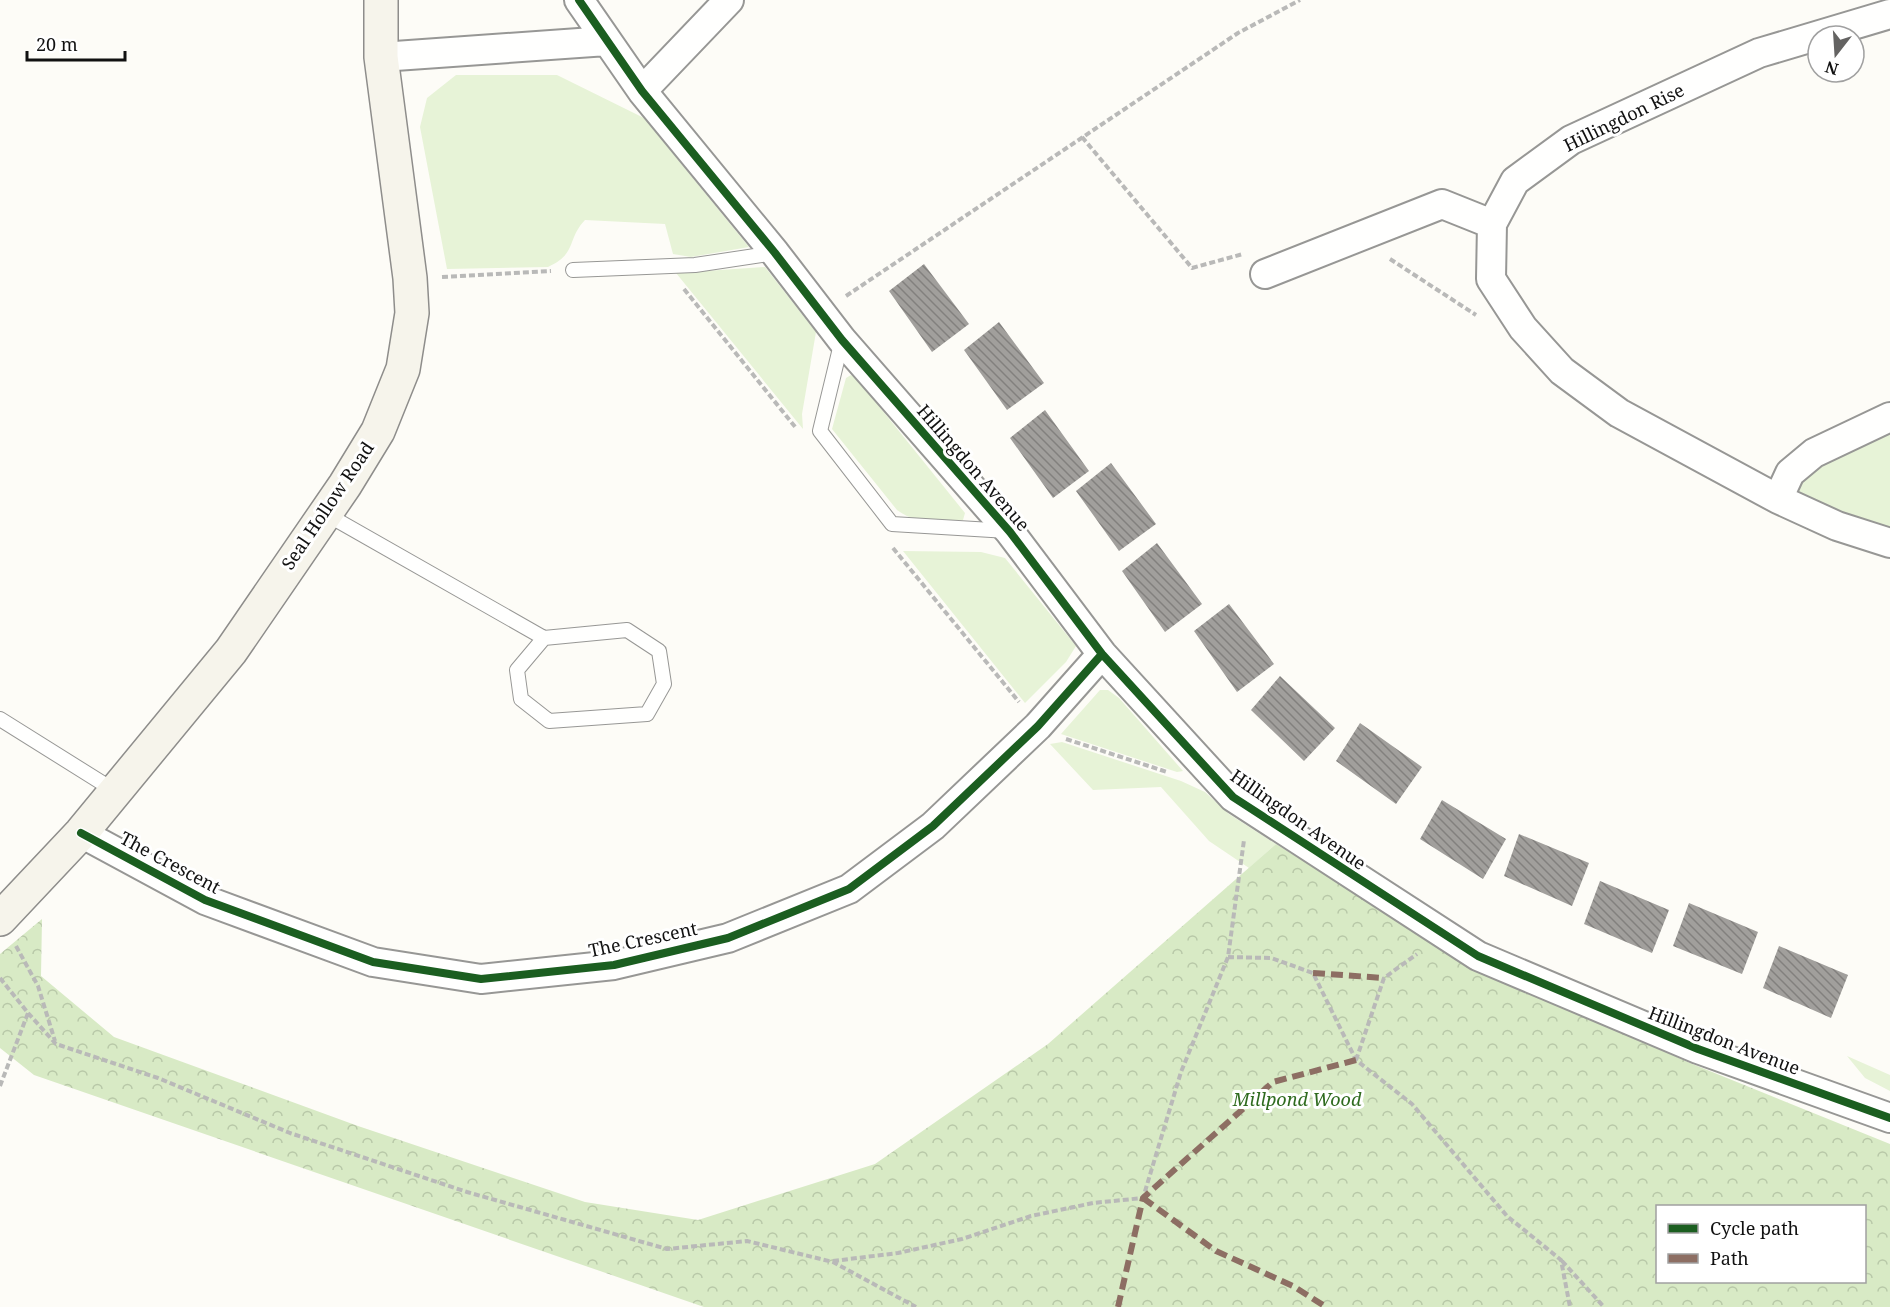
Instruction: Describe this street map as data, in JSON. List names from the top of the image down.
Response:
{
  "streets": {
    "main road": ["Seal Hollow Road"],
    "street": ["Hillingdon Rise", "Hillingdon Avenue", "The Crescent"]
  },
  "crossings": [
    ["Hillingdon Avenue", "The Crescent"],
    ["Seal Hollow Road", "The Crescent"]
  ],
  "parks": ["Millpond Wood"],
  "legend": ["Cycle path", "Path"],
  "scale_bar": "20 m",
  "north": "bottom"
}
